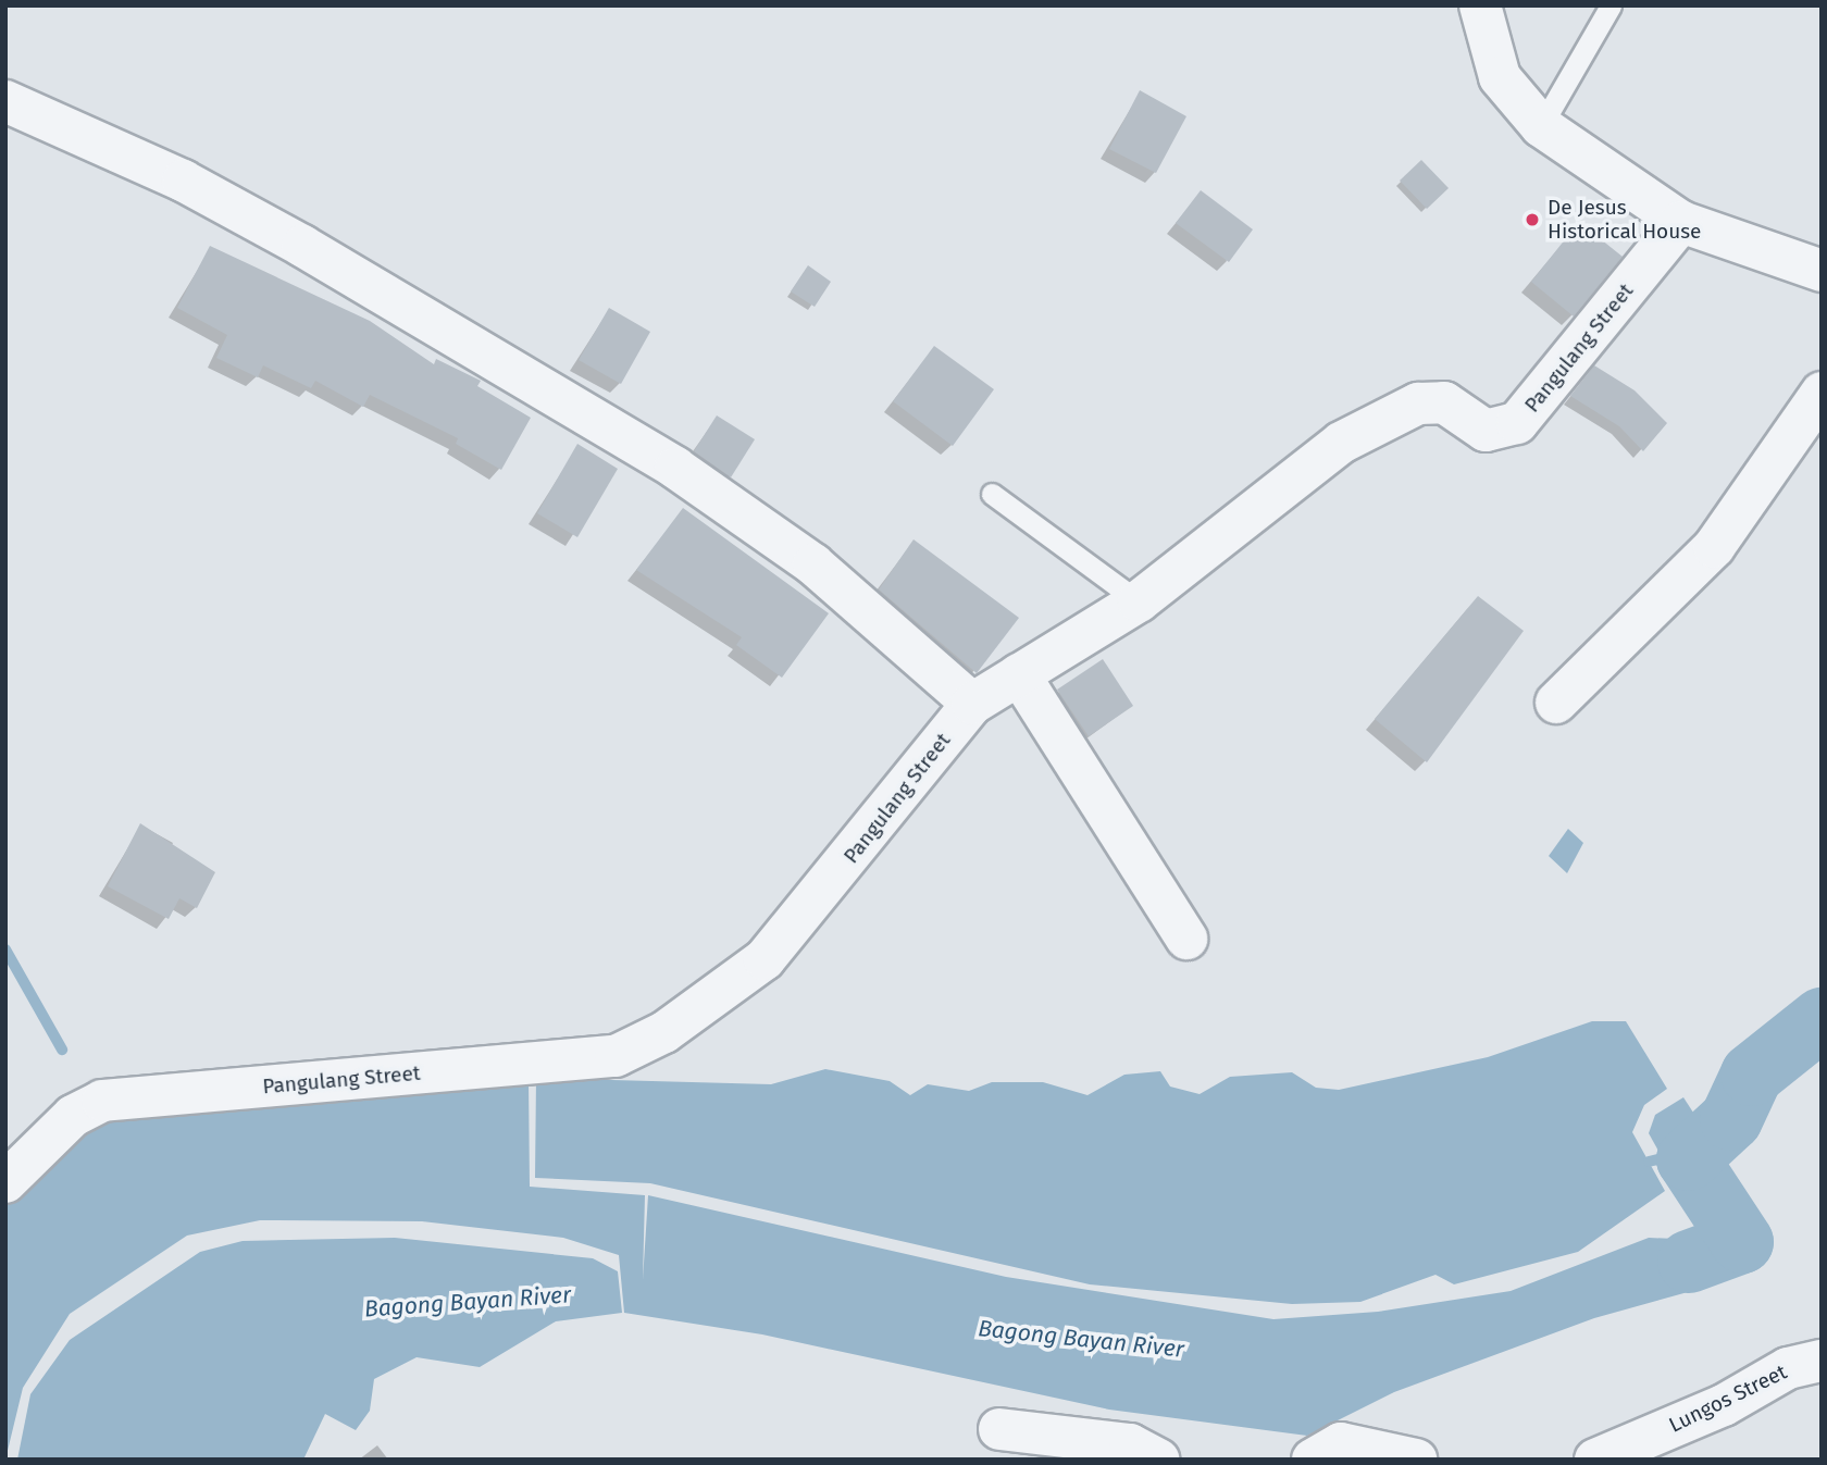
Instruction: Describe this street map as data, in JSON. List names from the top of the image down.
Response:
{
  "streets": {
    "street": ["Pangulang Street", "Lungos Street"]
  },
  "water": ["Bagong Bayan River"],
  "places": ["De Jesus Historical House"]
}
